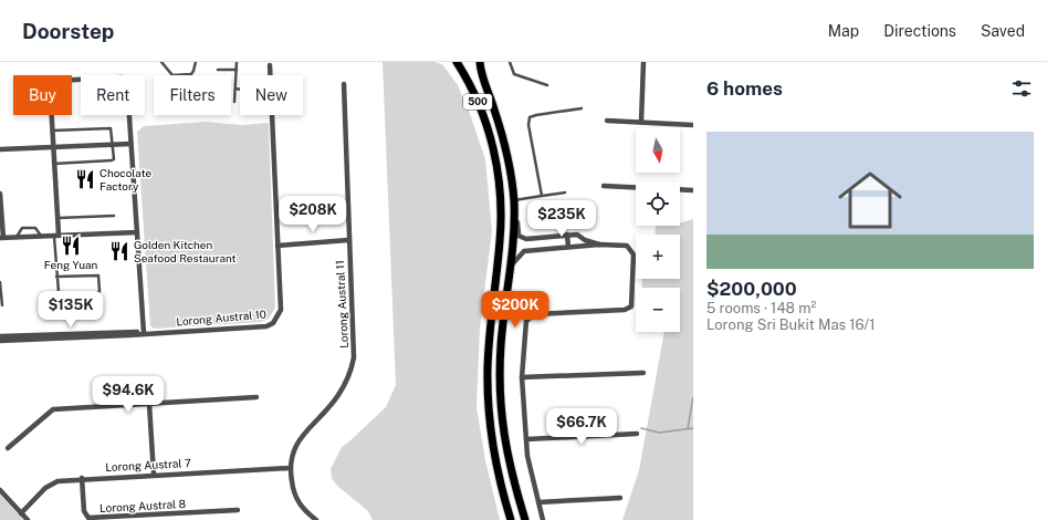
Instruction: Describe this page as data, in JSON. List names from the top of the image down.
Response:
{
  "streets": {
    "main road": ["500"],
    "street": [
      "Lorong Austral 11",
      "Lorong Austral 10",
      "Lorong Austral 7",
      "Lorong Austral 8"
    ]
  },
  "crossings": [
    ["Lorong Austral 11", "Lorong Austral 7"],
    ["Lorong Austral 7", "Lorong Austral 8"]
  ],
  "places": {
    "restaurant": ["Chocolate Factory", "Feng Yuan", "Golden Kitchen Seafood Restaurant"]
  },
  "north": "bottom",
  "page": {
    "header": "Doorstep",
    "nav": ["Map", "Directions", "Saved"],
    "heading": "6 homes",
    "chip": [
      "Buy",
      "Rent",
      "Filters",
      "New"
    ],
    "list": [
      {
        "name": "$200,000",
        "note": "5 rooms · 148 m² · Lorong Sri Bukit Mas 16/1"
      }
    ],
    "map_buttons": ["+", "−"],
    "price": [
      "$208K",
      "$235K",
      "$135K",
      "$200K",
      "$94.6K",
      "$66.7K"
    ]
  }
}
